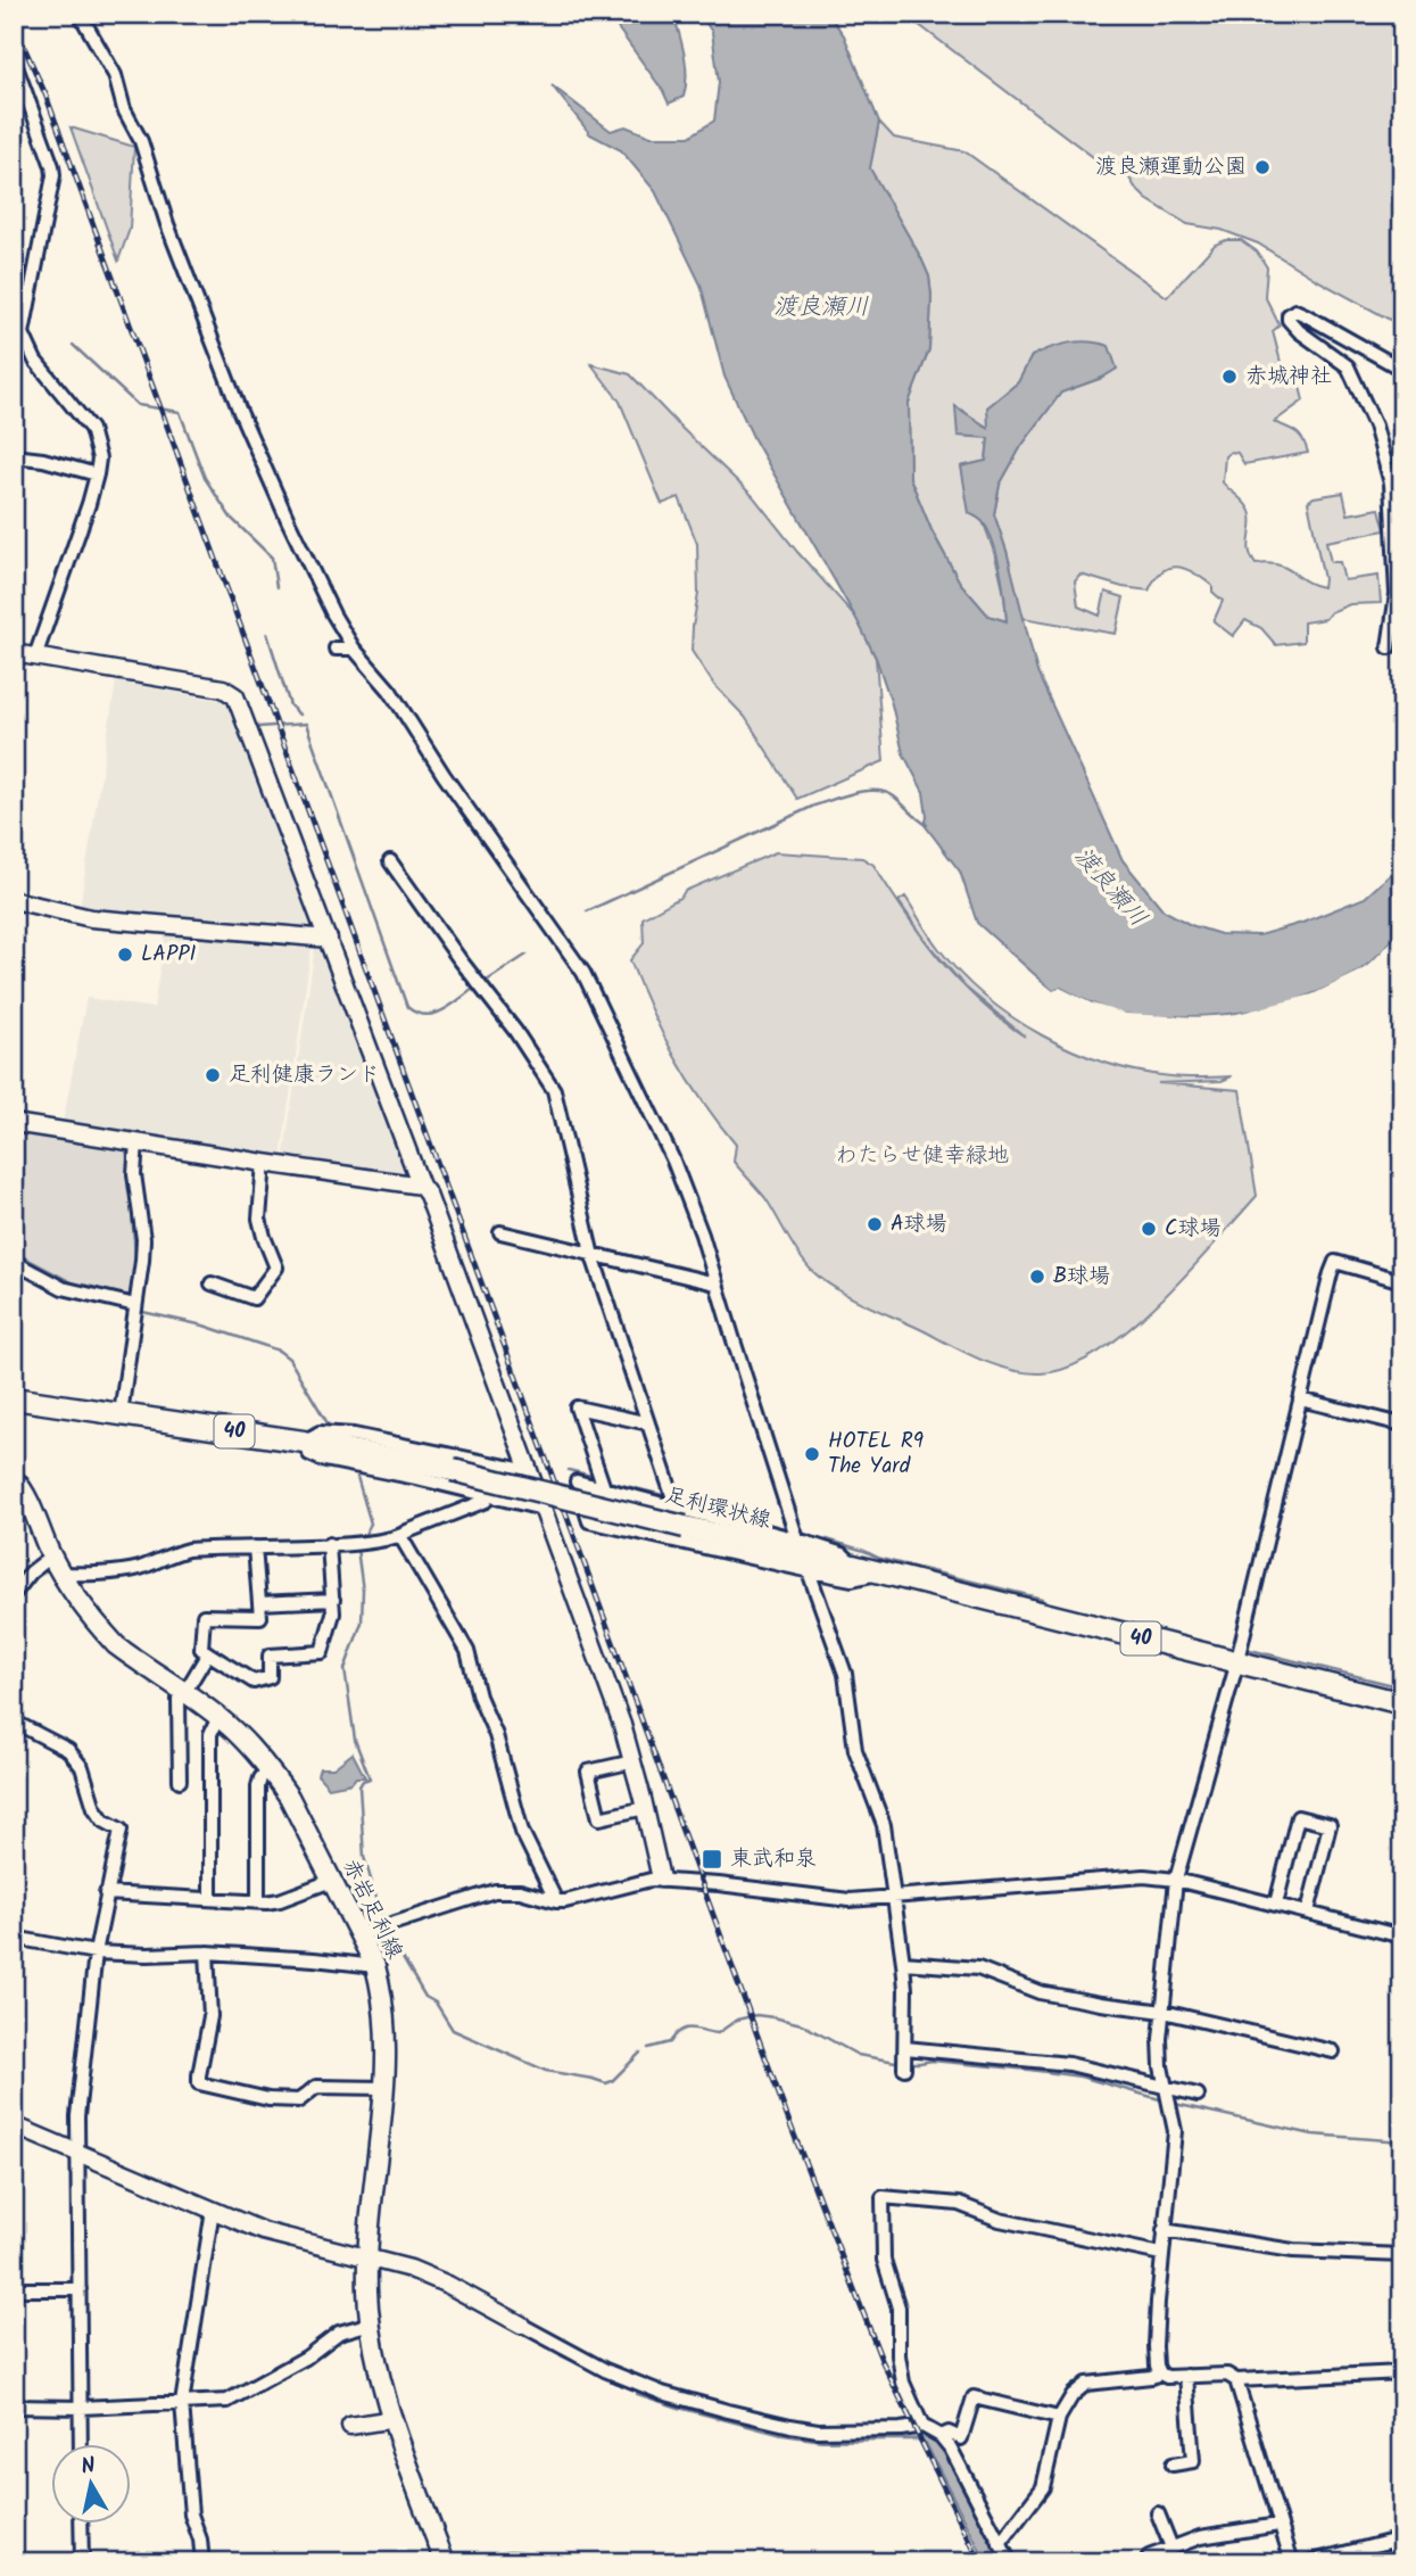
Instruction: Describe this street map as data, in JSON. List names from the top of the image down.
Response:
{
  "streets": {
    "main road": ["40", "足利環状線", "赤岩足利線"]
  },
  "water": ["渡良瀬川"],
  "parks": ["わたらせ健幸緑地"],
  "places": {
    "other": [
      "渡良瀬運動公園",
      "赤城神社",
      "LAPPI",
      "足利健康ランド",
      "A球場",
      "C球場",
      "B球場",
      "HOTEL R9 The Yard"
    ],
    "transit": ["東武和泉"]
  },
  "north": "top"
}
